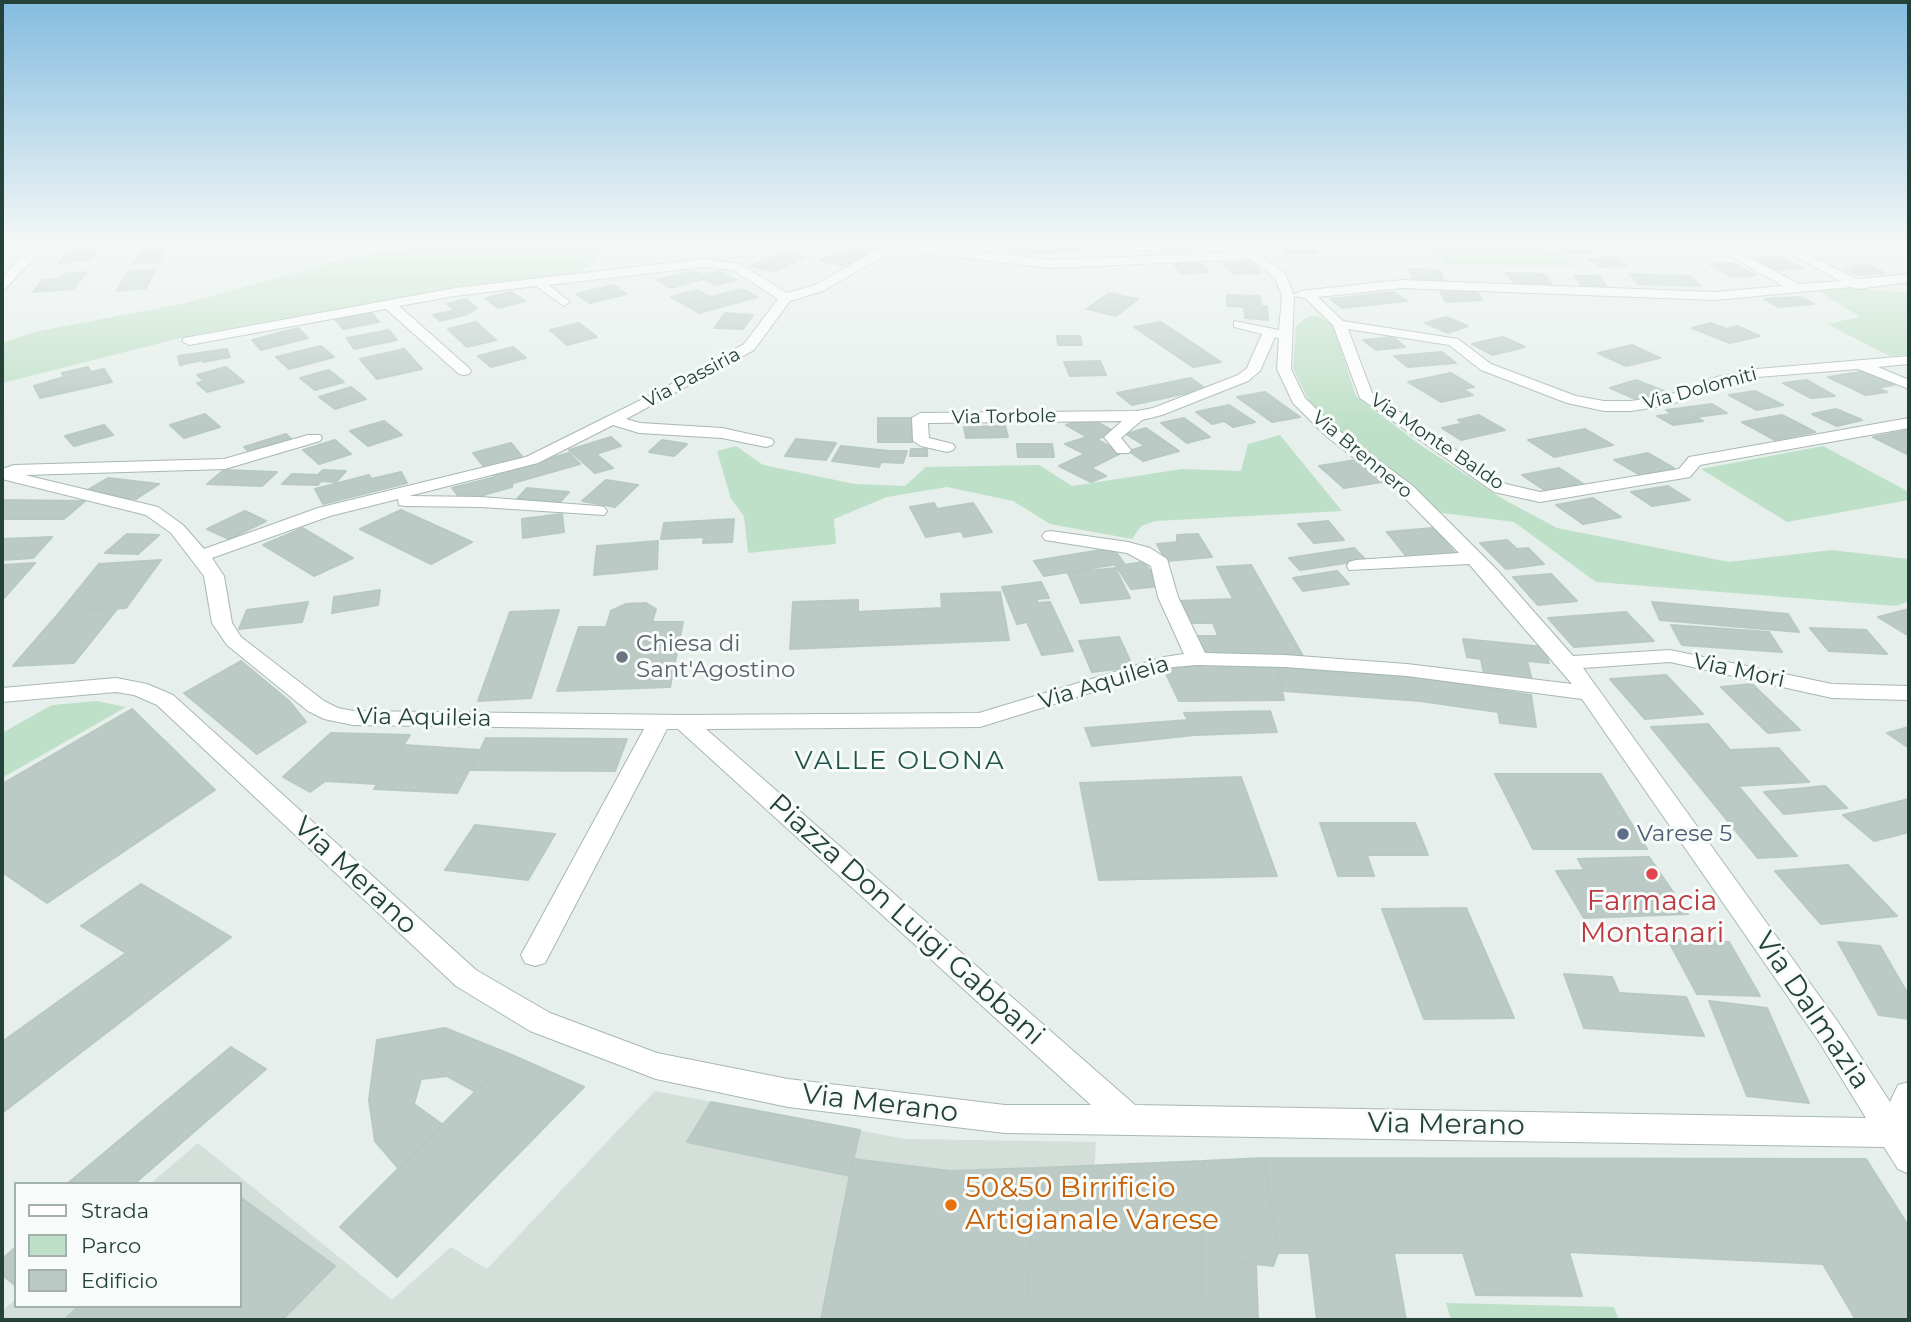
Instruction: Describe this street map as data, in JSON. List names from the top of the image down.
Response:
{
  "streets": {
    "street": [
      "Via Passiria",
      "Via Dolomiti",
      "Via Torbole",
      "Via Monte Baldo",
      "Via Brennero",
      "Via Mori",
      "Via Aquileia",
      "Via Merano",
      "Piazza Don Luigi Gabbani",
      "Via Dalmazia"
    ]
  },
  "crossings": [
    ["Via Passiria", "Via Aquileia"],
    ["Via Dolomiti", "Via Monte Baldo"],
    ["Via Torbole", "Via Brennero"],
    ["Via Brennero", "Via Mori"],
    ["Via Brennero", "Via Aquileia"],
    ["Via Brennero", "Via Dalmazia"],
    ["Via Aquileia", "Piazza Don Luigi Gabbani"],
    ["Via Aquileia", "Via Dalmazia"],
    ["Via Merano", "Piazza Don Luigi Gabbani"],
    ["Via Merano", "Via Dalmazia"]
  ],
  "districts": ["VALLE OLONA"],
  "places": [
    "Chiesa di Sant'Agostino",
    "Varese 5",
    "Farmacia Montanari",
    "50&50 Birrificio Artigianale Varese"
  ],
  "legend": ["Strada", "Parco", "Edificio"]
}
